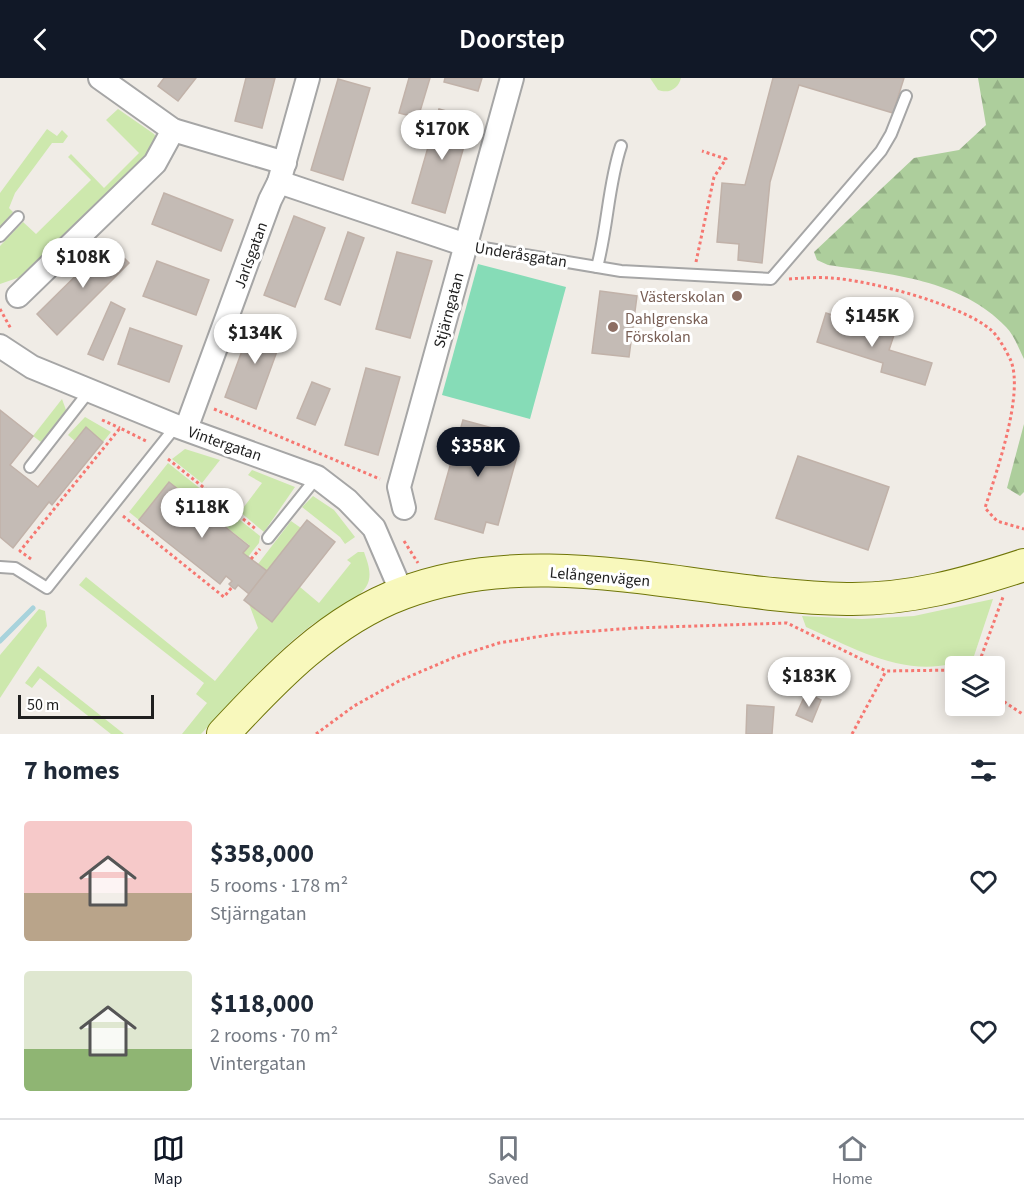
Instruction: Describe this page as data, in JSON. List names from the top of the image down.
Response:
{
  "streets": {
    "street": [
      "Underåsgatan",
      "Jarlsgatan",
      "Stjärngatan",
      "Vintergatan",
      "Lelångenvägen"
    ]
  },
  "crossings": [
    ["Underåsgatan", "Jarlsgatan"],
    ["Underåsgatan", "Stjärngatan"],
    ["Jarlsgatan", "Vintergatan"],
    ["Vintergatan", "Lelångenvägen"]
  ],
  "places": ["Västerskolan", "Dahlgrenska Förskolan"],
  "scale_bar": "50 m",
  "page": {
    "header": "Doorstep",
    "price": [
      "$170K",
      "$108K",
      "$145K",
      "$134K",
      "$358K",
      "$118K",
      "$183K"
    ],
    "scale": "50 m",
    "heading": "7 homes",
    "list": [
      {
        "name": "$358,000",
        "note": "5 rooms · 178 m² · Stjärngatan"
      },
      {
        "name": "$118,000",
        "note": "2 rooms · 70 m² · Vintergatan"
      }
    ],
    "tabs": ["Map", "Saved", "Home"]
  }
}
